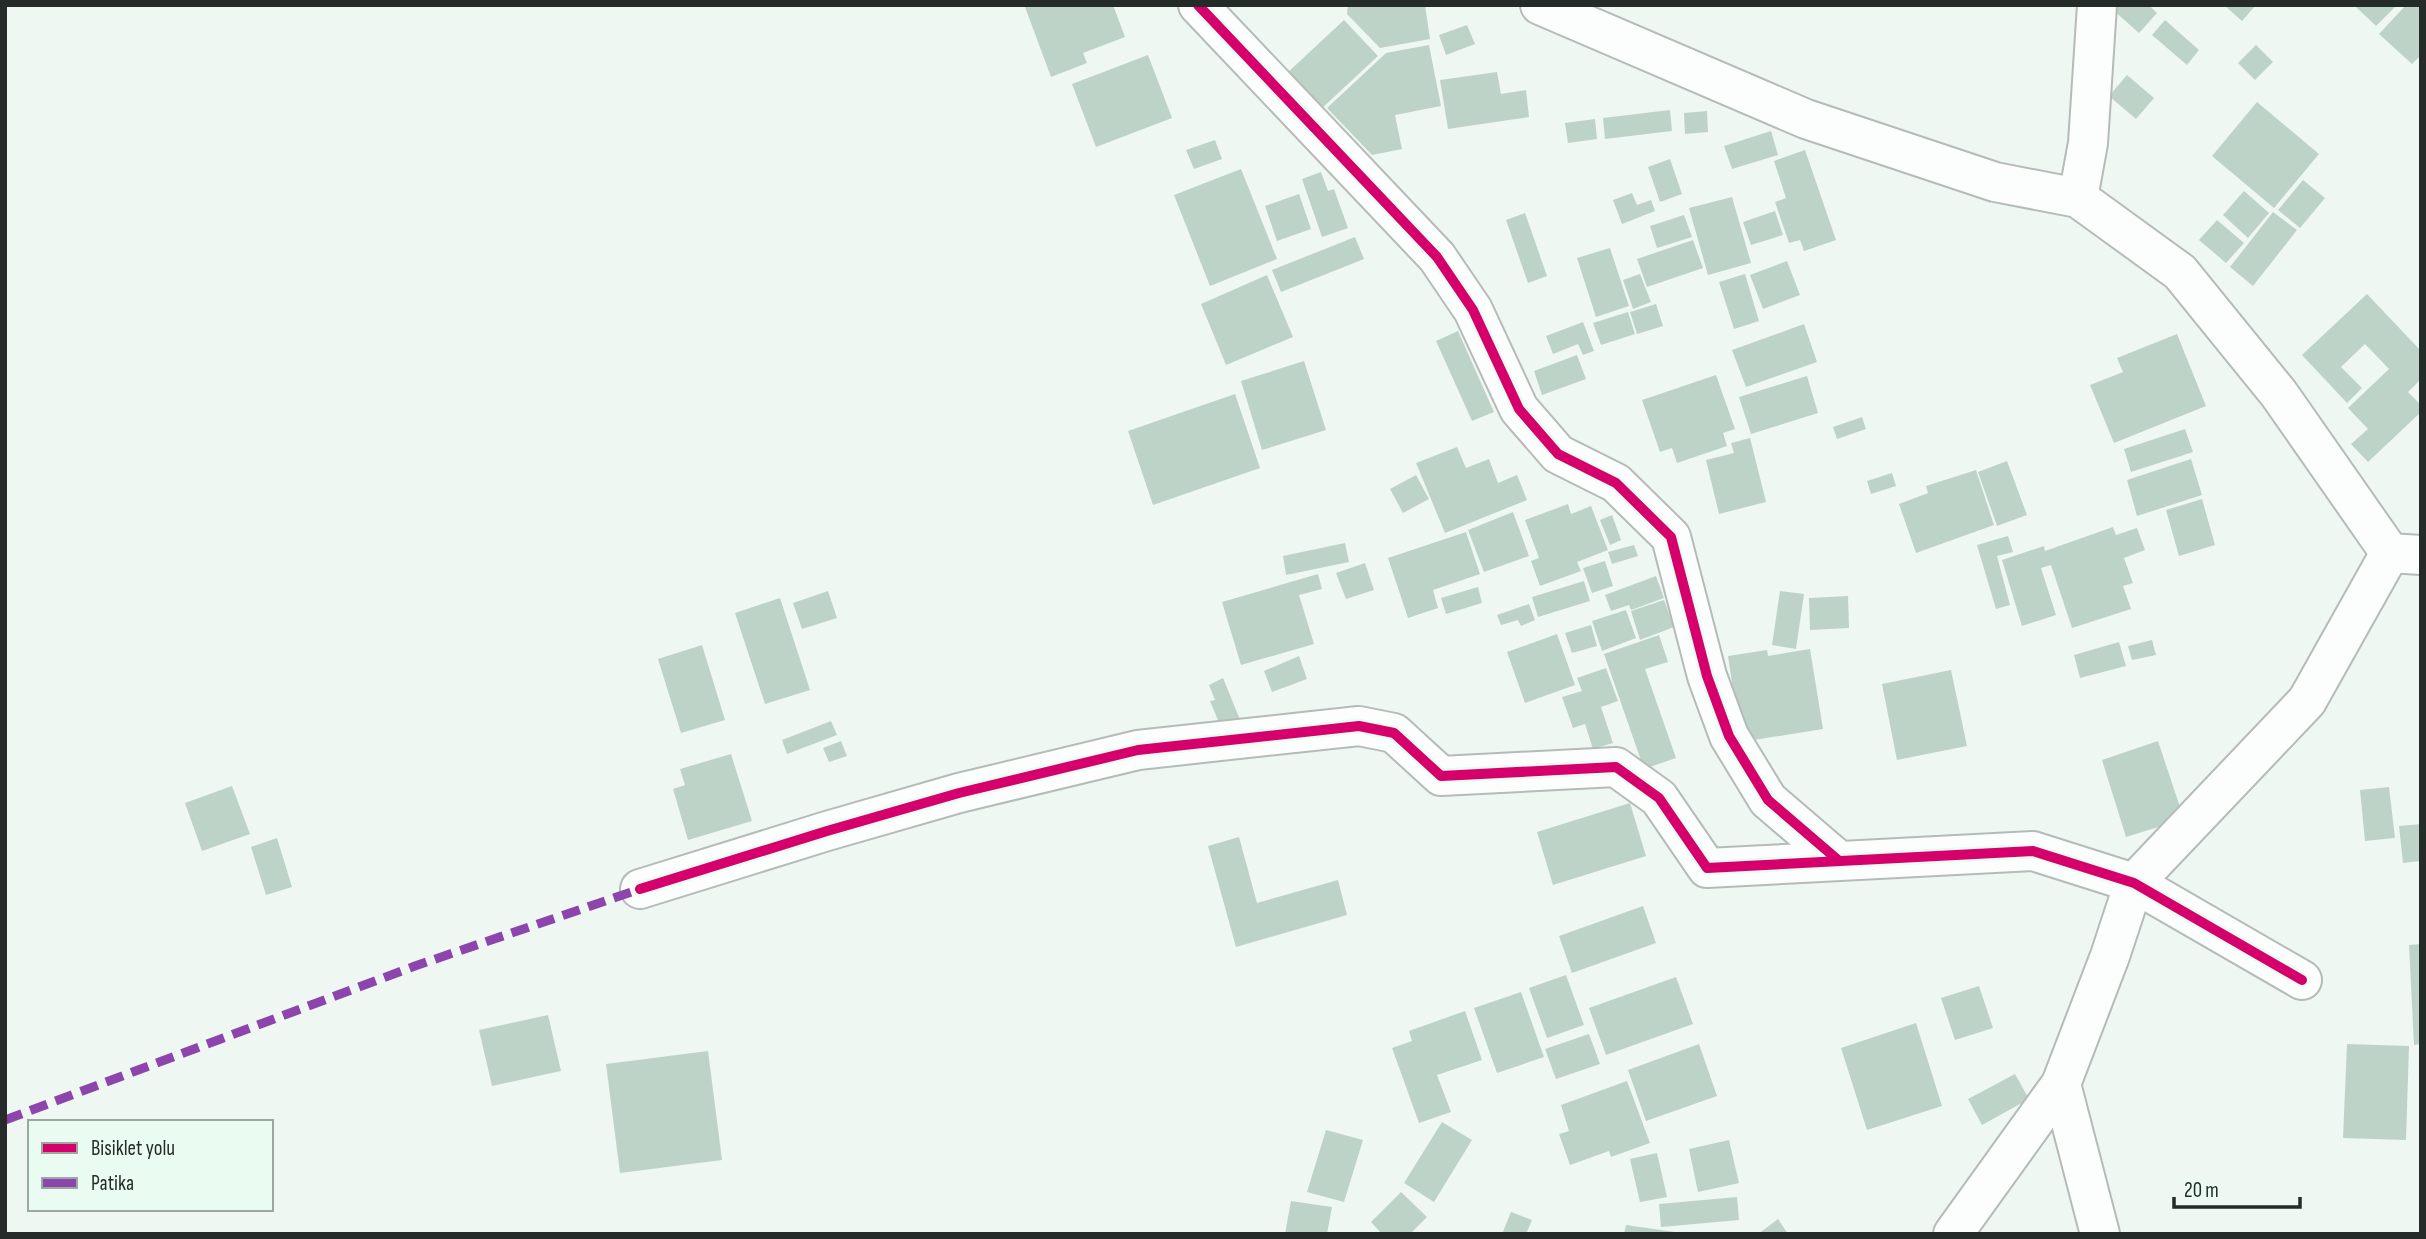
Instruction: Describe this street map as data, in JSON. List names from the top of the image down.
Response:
{
  "legend": ["Bisiklet yolu", "Patika"],
  "scale_bar": "20 m"
}
